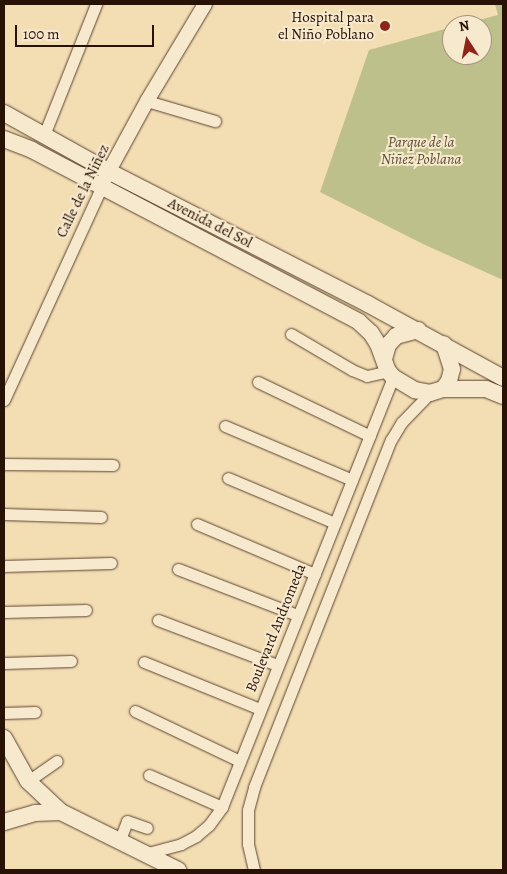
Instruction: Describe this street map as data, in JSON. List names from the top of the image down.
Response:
{
  "streets": {
    "main road": ["Avenida del Sol"],
    "street": ["Calle de la Niñez", "Boulevard Andromeda"]
  },
  "crossings": [
    ["Calle de la Niñez", "Avenida del Sol"],
    ["Avenida del Sol", "Boulevard Andromeda"]
  ],
  "parks": ["Parque de la Niñez Poblana"],
  "places": ["Hospital para el Niño Poblano"],
  "scale_bar": "100 m",
  "north": "top"
}
